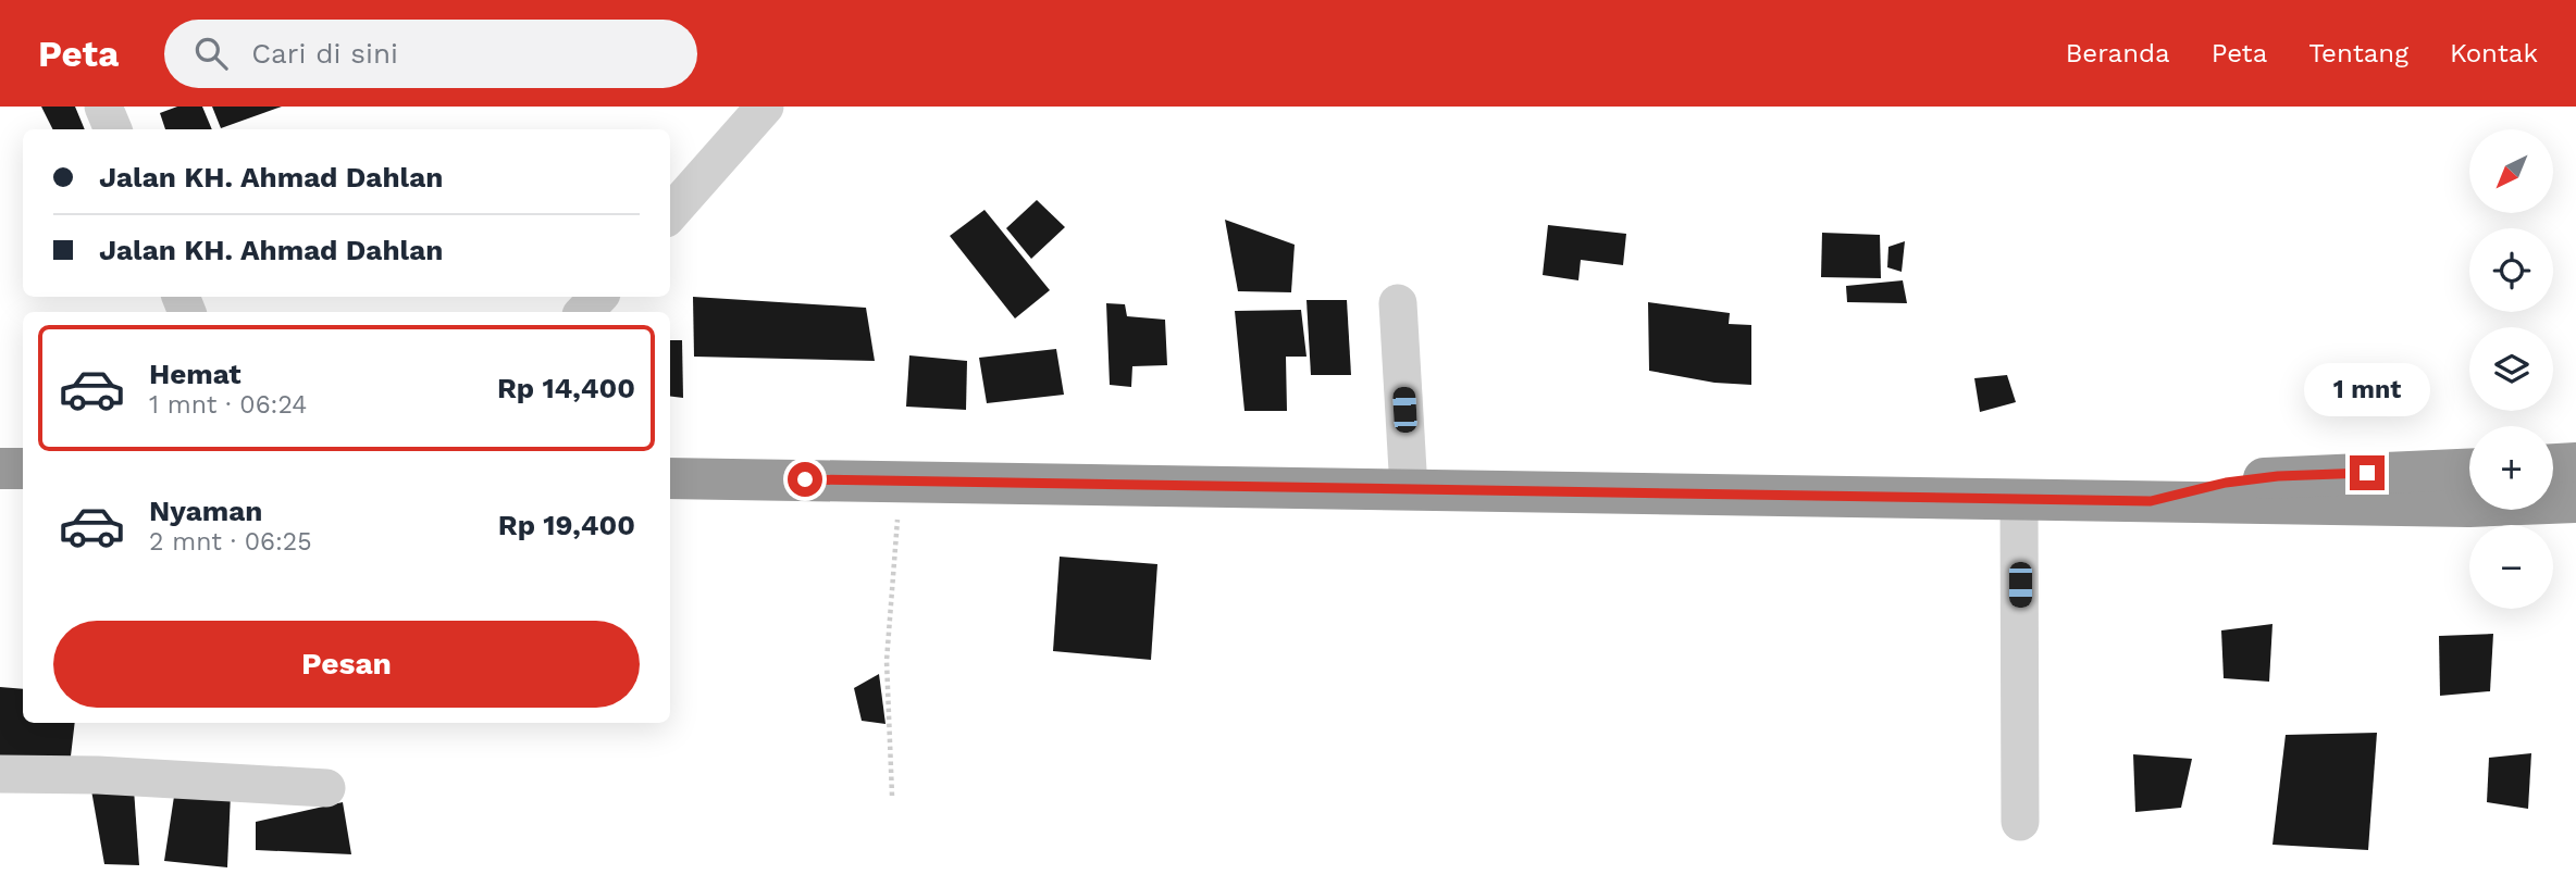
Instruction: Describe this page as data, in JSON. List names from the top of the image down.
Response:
{
  "north": "bottom left",
  "page": {
    "header": "Peta",
    "search": "Cari di sini",
    "nav": [
      "Beranda",
      "Peta",
      "Tentang",
      "Kontak"
    ],
    "map_buttons": ["+", "−"],
    "banner": ["Jalan KH. Ahmad Dahlan", "Jalan KH. Ahmad Dahlan"],
    "list": [
      {
        "name": "Hemat",
        "note": "1 mnt · 06:24",
        "value": "Rp 14,400"
      },
      {
        "name": "Nyaman",
        "note": "2 mnt · 06:25",
        "value": "Rp 19,400"
      }
    ],
    "bubble": "1 mnt",
    "buttons": "Pesan"
  }
}
